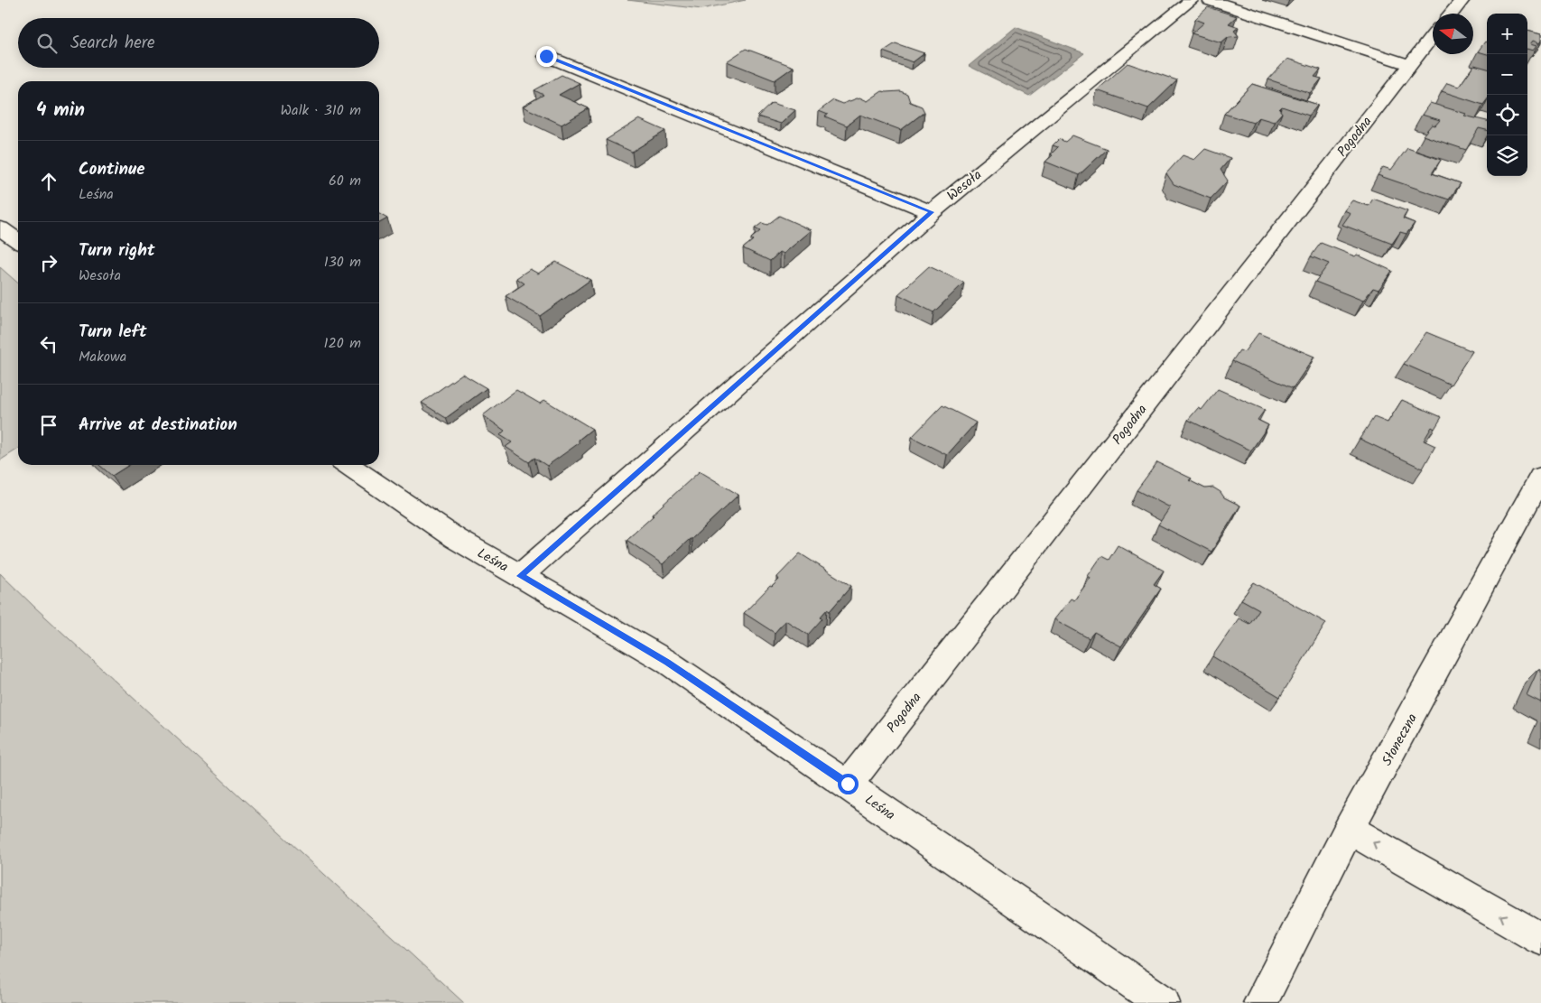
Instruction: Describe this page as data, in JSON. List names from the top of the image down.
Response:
{
  "streets": {
    "street": [
      "Pogodna",
      "Wesoła",
      "Leśna",
      "Słoneczna"
    ]
  },
  "crossings": [
    ["Pogodna", "Leśna"],
    ["Wesoła", "Leśna"]
  ],
  "north": "left",
  "page": {
    "map_buttons": ["+", "−"],
    "search": "Search here",
    "heading": ["4 min", "Walk · 310 m"],
    "list": [
      ["Continue", "Leśna", "60 m"],
      ["Turn right", "Wesoła", "130 m"],
      ["Turn left", "Makowa", "120 m"],
      "Arrive at destination"
    ]
  }
}
